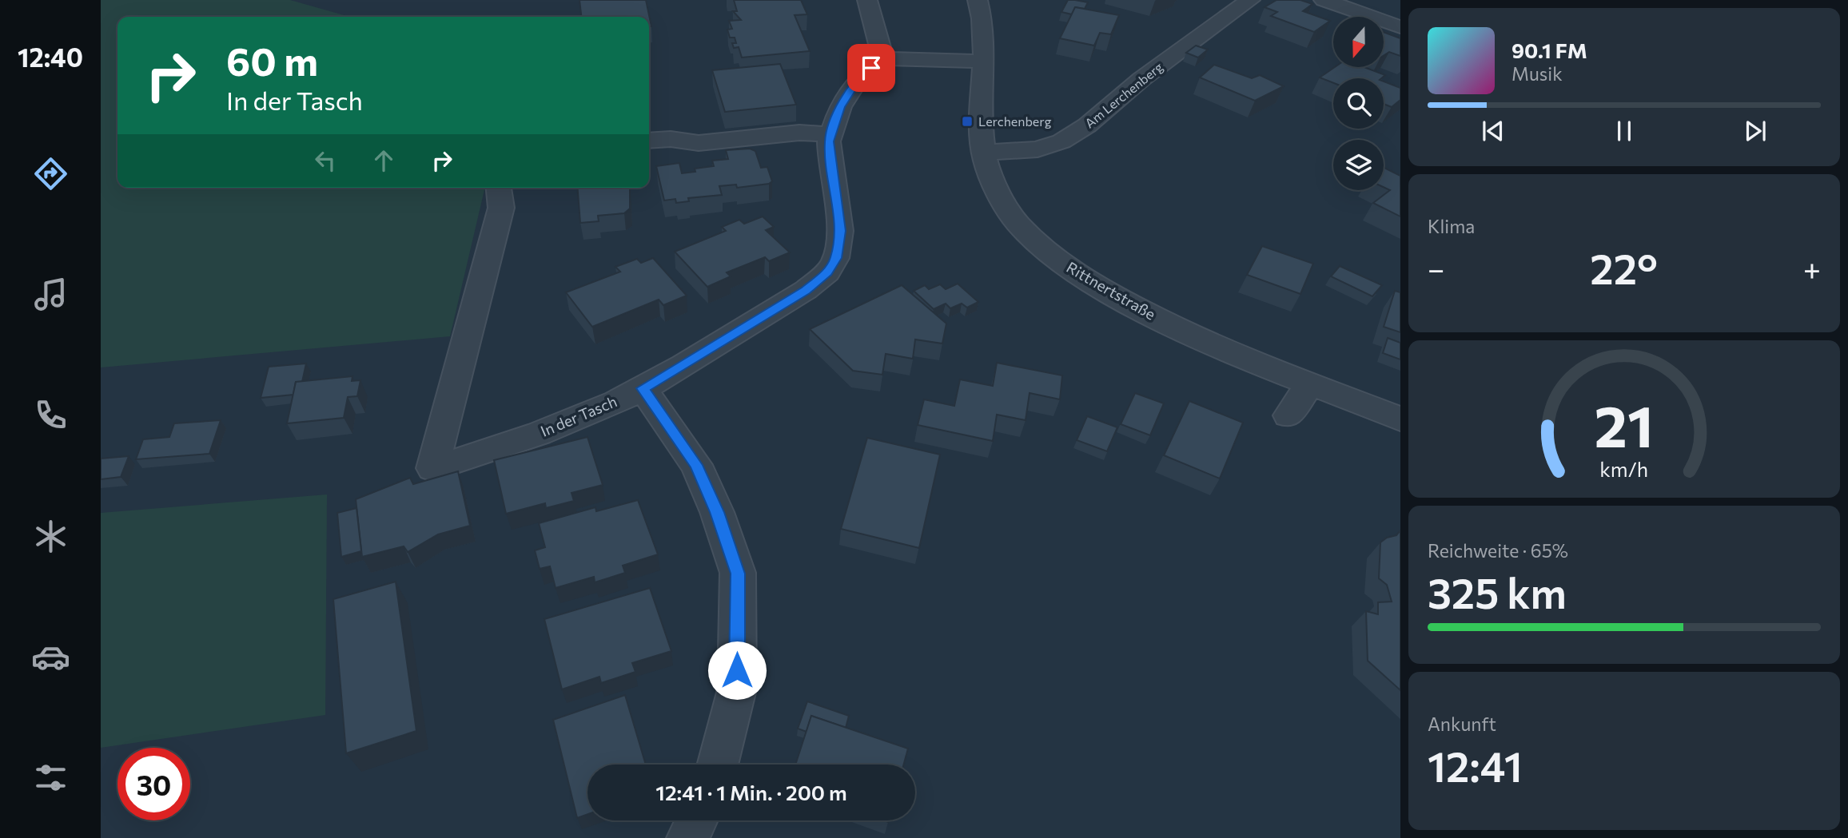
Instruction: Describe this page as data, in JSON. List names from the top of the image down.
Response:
{
  "streets": {
    "street": ["Am Lerchenberg", "Rittnertstraße", "In der Tasch"]
  },
  "crossings": [
    ["Am Lerchenberg", "Rittnertstraße"]
  ],
  "places": {
    "transit": ["Lerchenberg"]
  },
  "north": "bottom",
  "page": {
    "tabs": "12:40",
    "turn": ["60 m", "In der Tasch"],
    "song": ["90.1 FM", "Musik"],
    "tile": [
      "Klima",
      ["Reichweite · 65%", "325 km"],
      ["Ankunft", "12:41"]
    ],
    "heat": ["−", "22°", "+"],
    "limit": "30",
    "trip": "12:41 · 1 Min. · 200 m",
    "gauge": ["21", "km/h"]
  }
}
